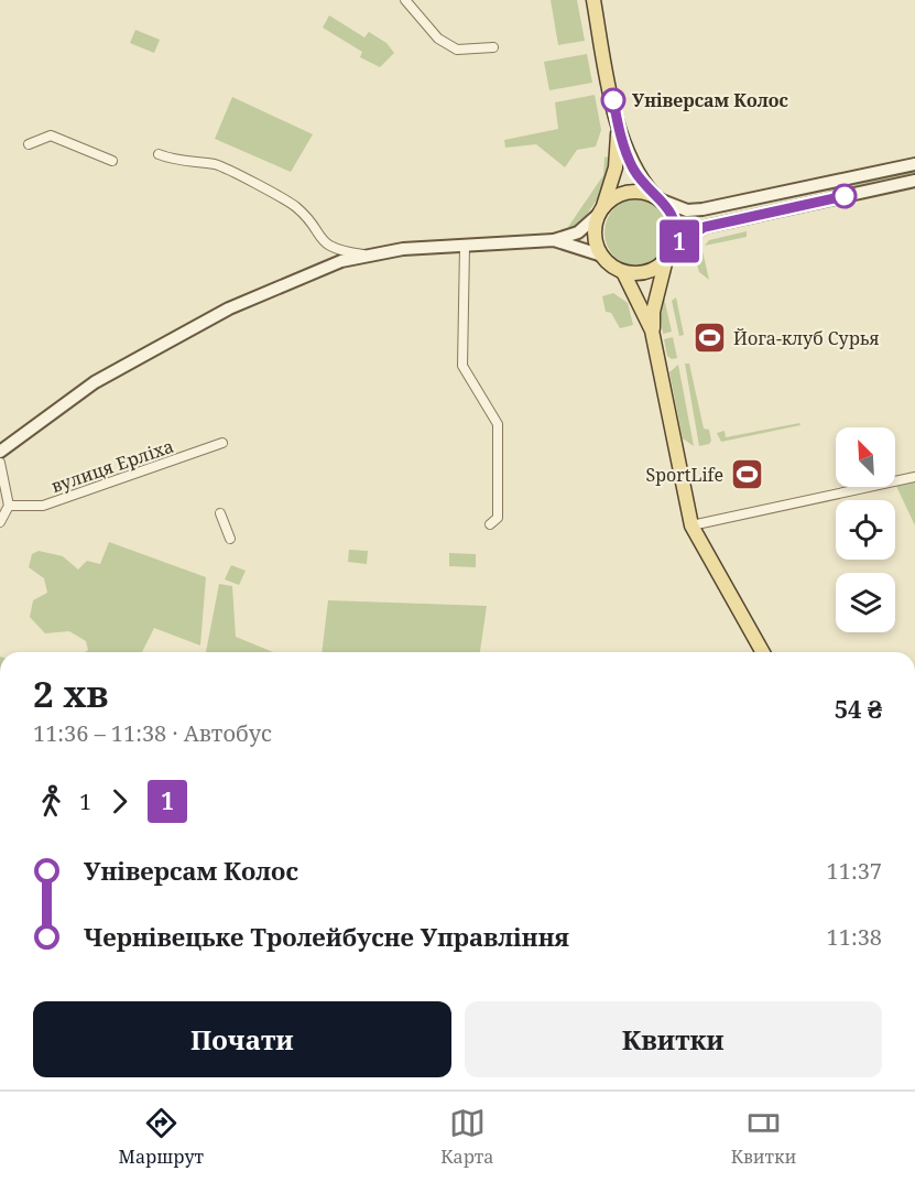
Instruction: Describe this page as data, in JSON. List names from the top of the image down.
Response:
{
  "streets": {
    "street": ["вулиця Ерліха"]
  },
  "places": {
    "other": ["Універсам Колос"],
    "sports": ["Йога-клуб Сурья", "SportLife"]
  },
  "lines": ["bus line 1"],
  "north": "top left",
  "page": {
    "on_map": "1",
    "heading": ["2 хв", "11:36 – 11:38 · Автобус", "54 ₴"],
    "legs": ["1", "1"],
    "list": [
      {
        "name": "Універсам Колос",
        "value": "11:37"
      },
      {
        "name": "Чернівецьке Тролейбусне Управління",
        "value": "11:38"
      }
    ],
    "buttons": ["Почати", "Квитки"],
    "tabs": ["Маршрут", "Карта", "Квитки"]
  }
}
